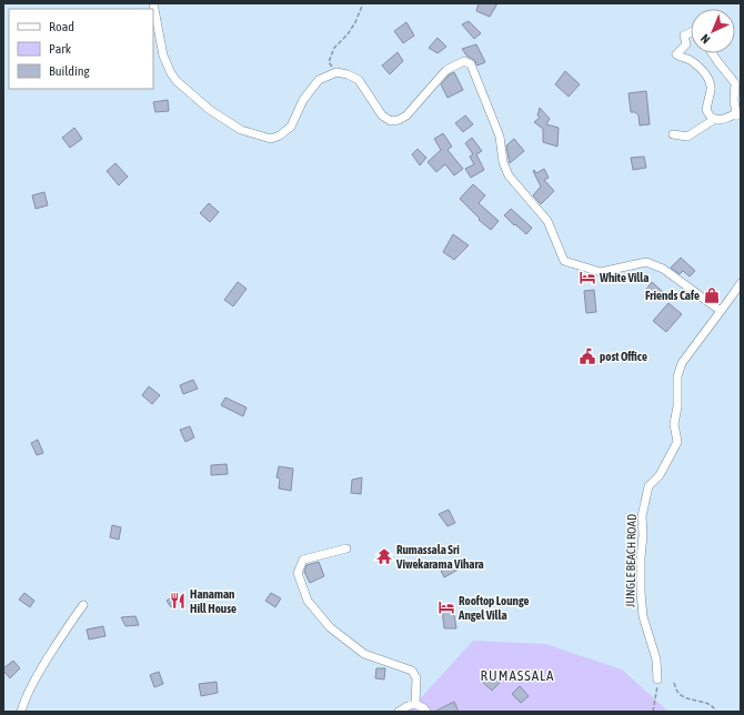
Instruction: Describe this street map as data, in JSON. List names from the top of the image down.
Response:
{
  "streets": {
    "street": ["JUNGLE BEACH ROAD"]
  },
  "districts": ["RUMASSALA"],
  "places": {
    "hotel": ["White Villa", "Rooftop Lounge Angel Villa"],
    "shop": ["Friends Cafe"],
    "public building": ["post Office"],
    "temple": ["Rumassala Sri Viwekarama Vihara"],
    "restaurant": ["Hanaman Hill House"]
  },
  "legend": ["Road", "Park", "Building"],
  "north": "bottom left"
}
